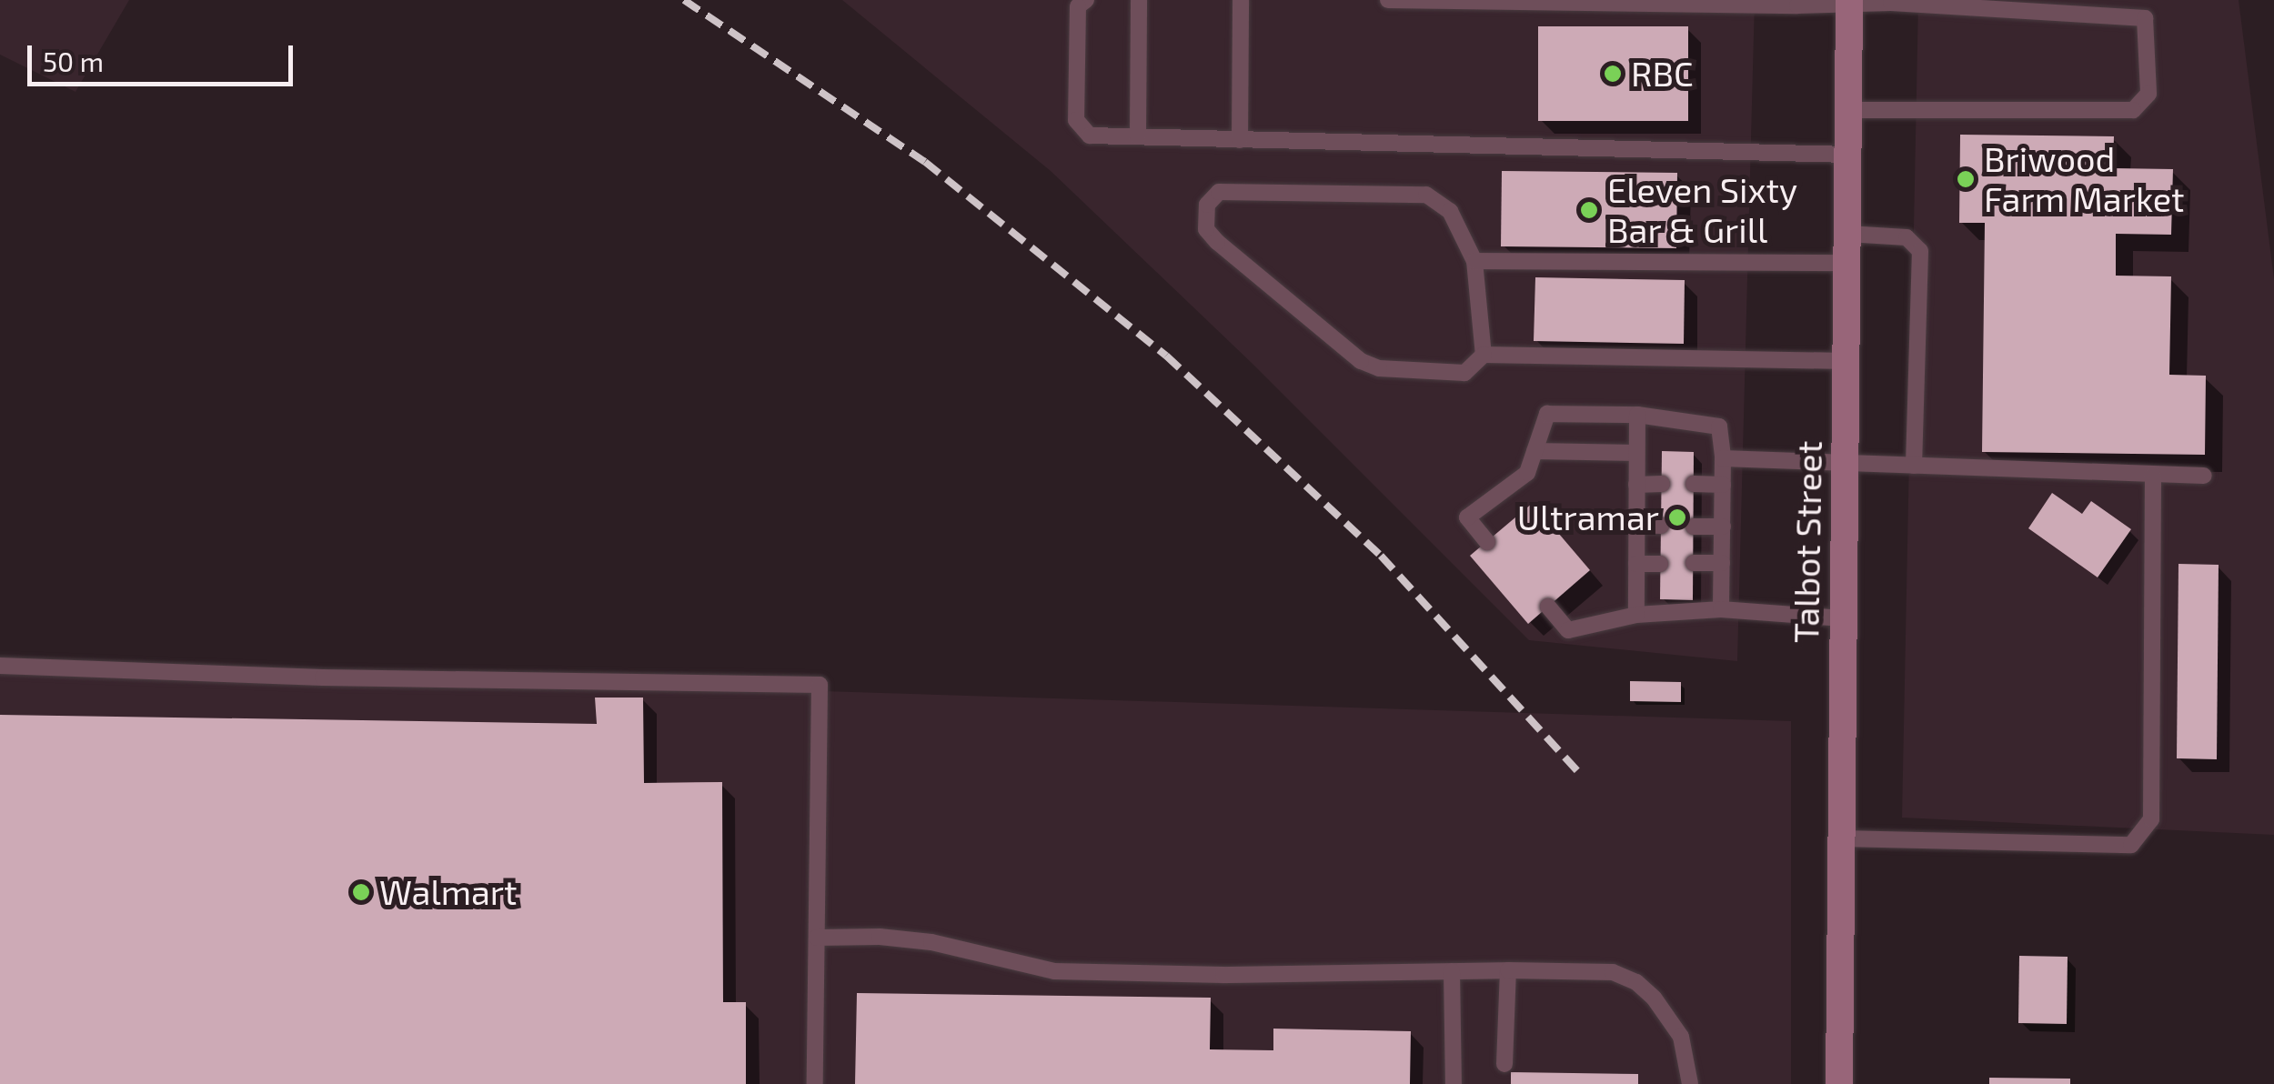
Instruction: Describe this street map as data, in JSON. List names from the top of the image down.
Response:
{
  "streets": {
    "main road": ["Talbot Street"]
  },
  "places": [
    "RBC",
    "Briwood Farm Market",
    "Eleven Sixty Bar & Grill",
    "Ultramar",
    "Walmart"
  ],
  "scale_bar": "50 m"
}
